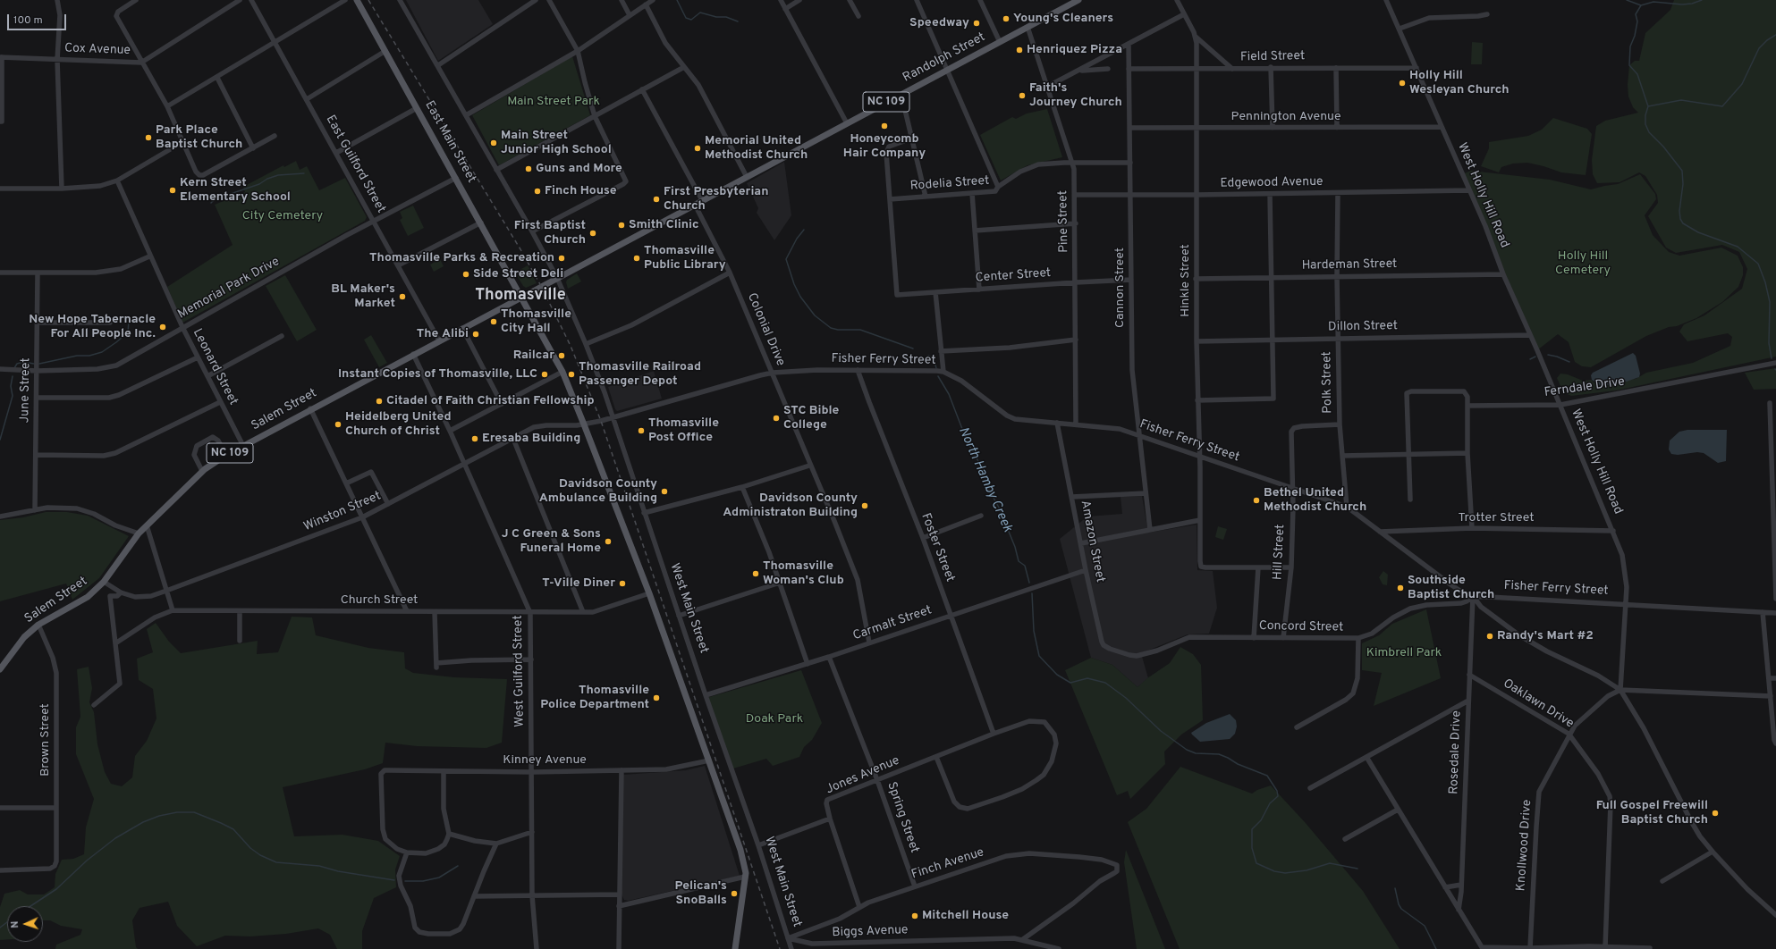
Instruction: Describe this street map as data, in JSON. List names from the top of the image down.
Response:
{
  "streets": {
    "main road": [
      "Randolph Street",
      "NC 109",
      "East Main Street",
      "Salem Street"
    ],
    "street": [
      "Cox Avenue",
      "Field Street",
      "Pennington Avenue",
      "East Guilford Street",
      "Edgewood Avenue",
      "Rodelia Street",
      "West Holly Hill Road",
      "Pine Street",
      "Hardeman Street",
      "Center Street",
      "Hinkle Street",
      "Cannon Street",
      "Memorial Park Drive",
      "Dillon Street",
      "Colonial Drive",
      "Fisher Ferry Street",
      "Leonard Street",
      "Polk Street",
      "Ferndale Drive",
      "June Street",
      "Winston Street",
      "Trotter Street",
      "Amazon Street",
      "Foster Street",
      "Hill Street",
      "Church Street",
      "West Main Street",
      "Carmalt Street",
      "Concord Street",
      "West Guilford Street",
      "Oaklawn Drive",
      "Brown Street",
      "Rosedale Drive",
      "Kinney Avenue",
      "Jones Avenue",
      "Spring Street",
      "Knollwood Drive",
      "Finch Avenue",
      "Biggs Avenue"
    ]
  },
  "crossings": [
    ["Field Street", "West Holly Hill Road"],
    ["Field Street", "Hinkle Street"],
    ["Field Street", "Cannon Street"],
    ["Randolph Street", "Pine Street"],
    ["Randolph Street", "Colonial Drive"],
    ["Randolph Street", "Salem Street"],
    ["Randolph Street", "West Main Street"],
    ["Pennington Avenue", "West Holly Hill Road"],
    ["Pennington Avenue", "Hinkle Street"],
    ["Pennington Avenue", "Cannon Street"],
    ["East Main Street", "Memorial Park Drive"],
    ["East Main Street", "Salem Street"],
    ["East Guilford Street", "Memorial Park Drive"],
    ["East Guilford Street", "Salem Street"],
    ["Edgewood Avenue", "West Holly Hill Road"],
    ["Edgewood Avenue", "Pine Street"],
    ["Edgewood Avenue", "Hinkle Street"],
    ["Edgewood Avenue", "Cannon Street"],
    ["Edgewood Avenue", "Polk Street"],
    ["Rodelia Street", "Pine Street"],
    ["Rodelia Street", "Center Street"],
    ["Rodelia Street", "Cannon Street"],
    ["West Holly Hill Road", "Hardeman Street"],
    ["West Holly Hill Road", "Dillon Street"],
    ["West Holly Hill Road", "Fisher Ferry Street"],
    ["West Holly Hill Road", "Ferndale Drive"],
    ["West Holly Hill Road", "Trotter Street"],
    ["West Holly Hill Road", "Knollwood Drive"],
    ["Pine Street", "Center Street"],
    ["Pine Street", "Fisher Ferry Street"],
    ["Hardeman Street", "Hinkle Street"],
    ["Hardeman Street", "Polk Street"],
    ["Center Street", "Cannon Street"],
    ["Hinkle Street", "Dillon Street"],
    ["Hinkle Street", "Fisher Ferry Street"],
    ["Cannon Street", "Fisher Ferry Street"],
    ["Memorial Park Drive", "Leonard Street"],
    ["Memorial Park Drive", "June Street"],
    ["Dillon Street", "Polk Street"],
    ["Colonial Drive", "Fisher Ferry Street"],
    ["Colonial Drive", "Carmalt Street"],
    ["Fisher Ferry Street", "Polk Street"],
    ["Fisher Ferry Street", "Winston Street"],
    ["Fisher Ferry Street", "Trotter Street"],
    ["Fisher Ferry Street", "Amazon Street"],
    ["Fisher Ferry Street", "Foster Street"],
    ["Fisher Ferry Street", "Hill Street"],
    ["Fisher Ferry Street", "West Main Street"],
    ["Fisher Ferry Street", "Concord Street"],
    ["Fisher Ferry Street", "Rosedale Drive"],
    ["Leonard Street", "Salem Street"],
    ["Polk Street", "Hill Street"],
    ["Salem Street", "Winston Street"],
    ["Salem Street", "West Main Street"],
    ["Salem Street", "West Guilford Street"],
    ["Salem Street", "Brown Street"],
    ["Winston Street", "West Guilford Street"],
    ["Amazon Street", "Carmalt Street"],
    ["Amazon Street", "Concord Street"],
    ["Foster Street", "Carmalt Street"],
    ["Foster Street", "Jones Avenue"],
    ["Hill Street", "Concord Street"],
    ["Church Street", "West Guilford Street"],
    ["West Main Street", "Carmalt Street"],
    ["West Main Street", "Finch Avenue"],
    ["West Main Street", "Biggs Avenue"],
    ["Carmalt Street", "Spring Street"],
    ["Concord Street", "Rosedale Drive"],
    ["West Guilford Street", "Kinney Avenue"],
    ["Oaklawn Drive", "Rosedale Drive"],
    ["Oaklawn Drive", "Knollwood Drive"],
    ["Jones Avenue", "Spring Street"],
    ["Spring Street", "Finch Avenue"],
    ["Finch Avenue", "Biggs Avenue"]
  ],
  "districts": ["Thomasville"],
  "water": ["North Hamby Creek"],
  "parks": [
    "Main Street Park",
    "City Cemetery",
    "Holly Hill Cemetery",
    "Kimbrell Park",
    "Doak Park"
  ],
  "places": [
    "Young's Cleaners",
    "Speedway",
    "Henriquez Pizza",
    "Holly Hill Wesleyan Church",
    "Faith's Journey Church",
    "Honeycomb Hair Company",
    "Park Place Baptist Church",
    "Main Street Junior High School",
    "Memorial United Methodist Church",
    "Guns and More",
    "Kern Street Elementary School",
    "Finch House",
    "First Presbyterian Church",
    "Smith Clinic",
    "First Baptist Church",
    "Thomasville Parks & Recreation",
    "Thomasville Public Library",
    "Side Street Deli",
    "BL Maker's Market",
    "Thomasville City Hall",
    "New Hope Tabernacle For All People Inc.",
    "The Alibi",
    "Railcar",
    "Instant Copies of Thomasville, LLC",
    "Thomasville Railroad Passenger Depot",
    "Citadel of Faith Christian Fellowship",
    "STC Bible College",
    "Heidelberg United Church of Christ",
    "Thomasville Post Office",
    "Eresaba Building",
    "Davidson County Ambulance Building",
    "Bethel United Methodist Church",
    "Davidson County Administraton Building",
    "J C Green & Sons Funeral Home",
    "Thomasville Woman's Club",
    "T-Ville Diner",
    "Southside Baptist Church",
    "Randy's Mart #2",
    "Thomasville Police Department",
    "Full Gospel Freewill Baptist Church",
    "Pelican's SnoBalls",
    "Mitchell House"
  ],
  "scale_bar": "100 m",
  "north": "left"
}
